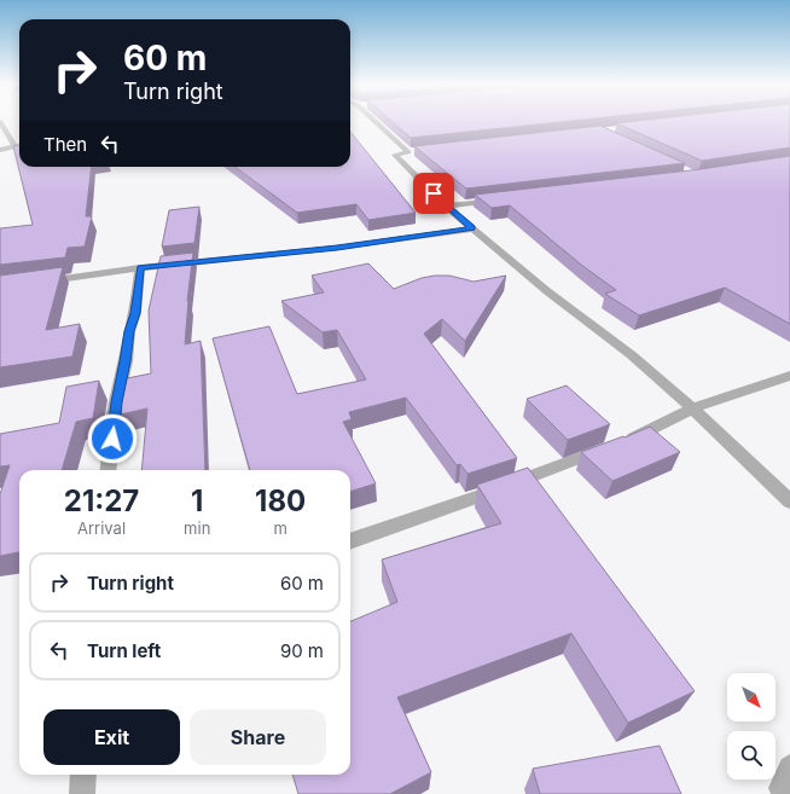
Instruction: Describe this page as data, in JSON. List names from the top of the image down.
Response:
{
  "north": "bottom right",
  "page": {
    "turn": ["60 m", "Turn right"],
    "then": "Then",
    "eta": [
      "21:27",
      "Arrival",
      "1",
      "min",
      "180",
      "m"
    ],
    "list": [
      {
        "name": "Turn right",
        "value": "60 m"
      },
      {
        "name": "Turn left",
        "value": "90 m"
      }
    ],
    "buttons": ["Exit", "Share"]
  }
}
